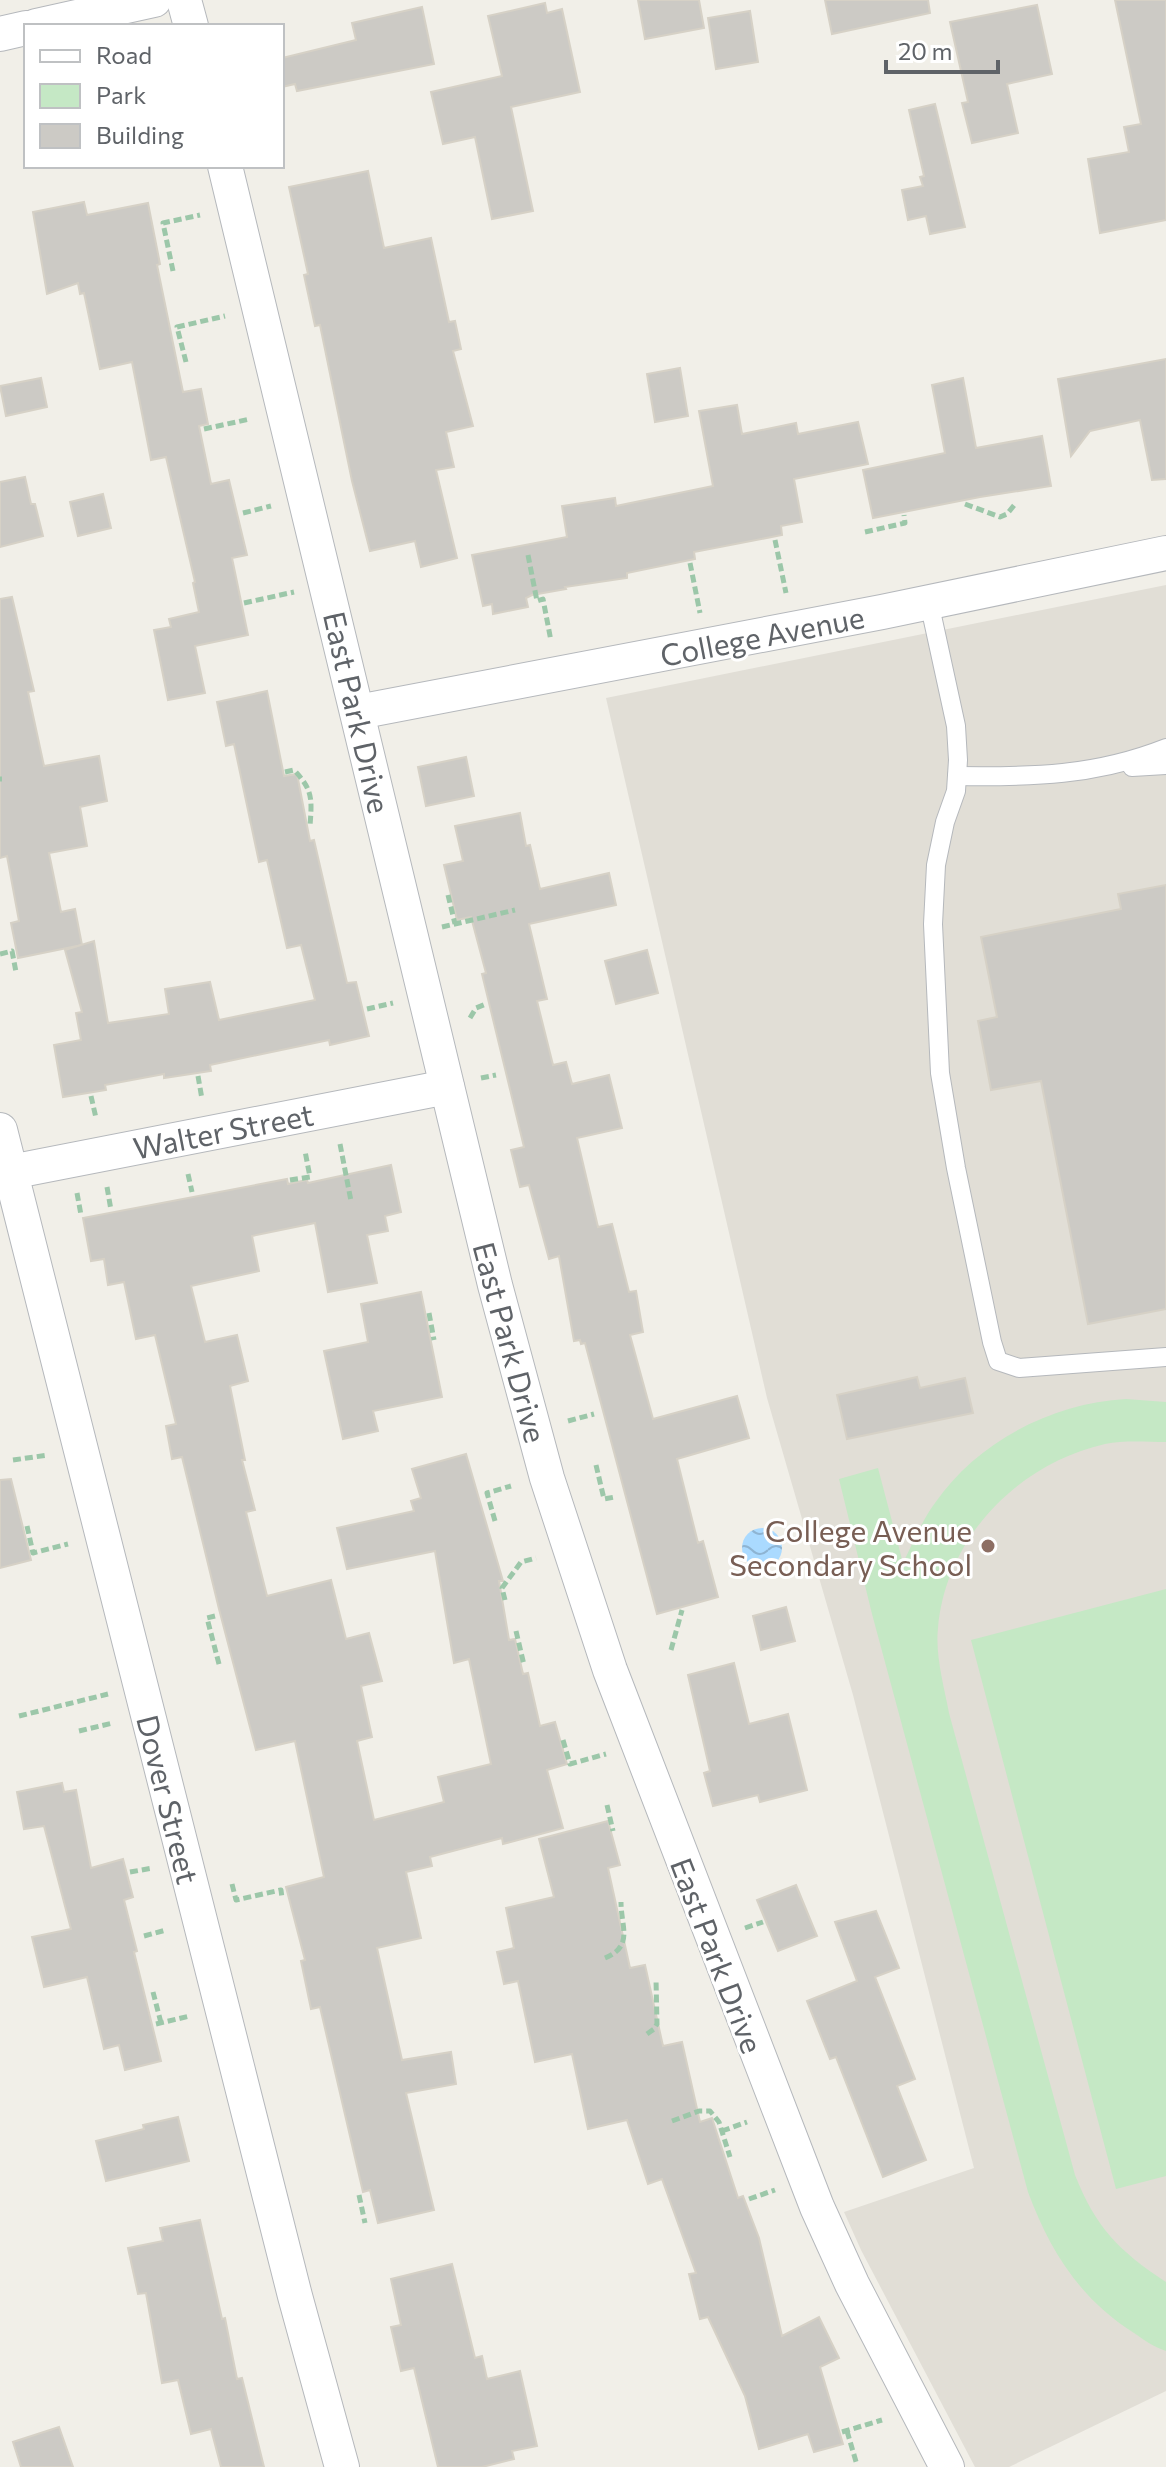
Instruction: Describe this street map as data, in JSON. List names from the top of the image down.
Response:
{
  "streets": {
    "street": [
      "College Avenue",
      "East Park Drive",
      "Walter Street",
      "Dover Street"
    ]
  },
  "crossings": [
    ["College Avenue", "East Park Drive"],
    ["East Park Drive", "Walter Street"],
    ["Walter Street", "Dover Street"]
  ],
  "places": ["College Avenue Secondary School"],
  "legend": ["Road", "Park", "Building"],
  "scale_bar": "20 m"
}
